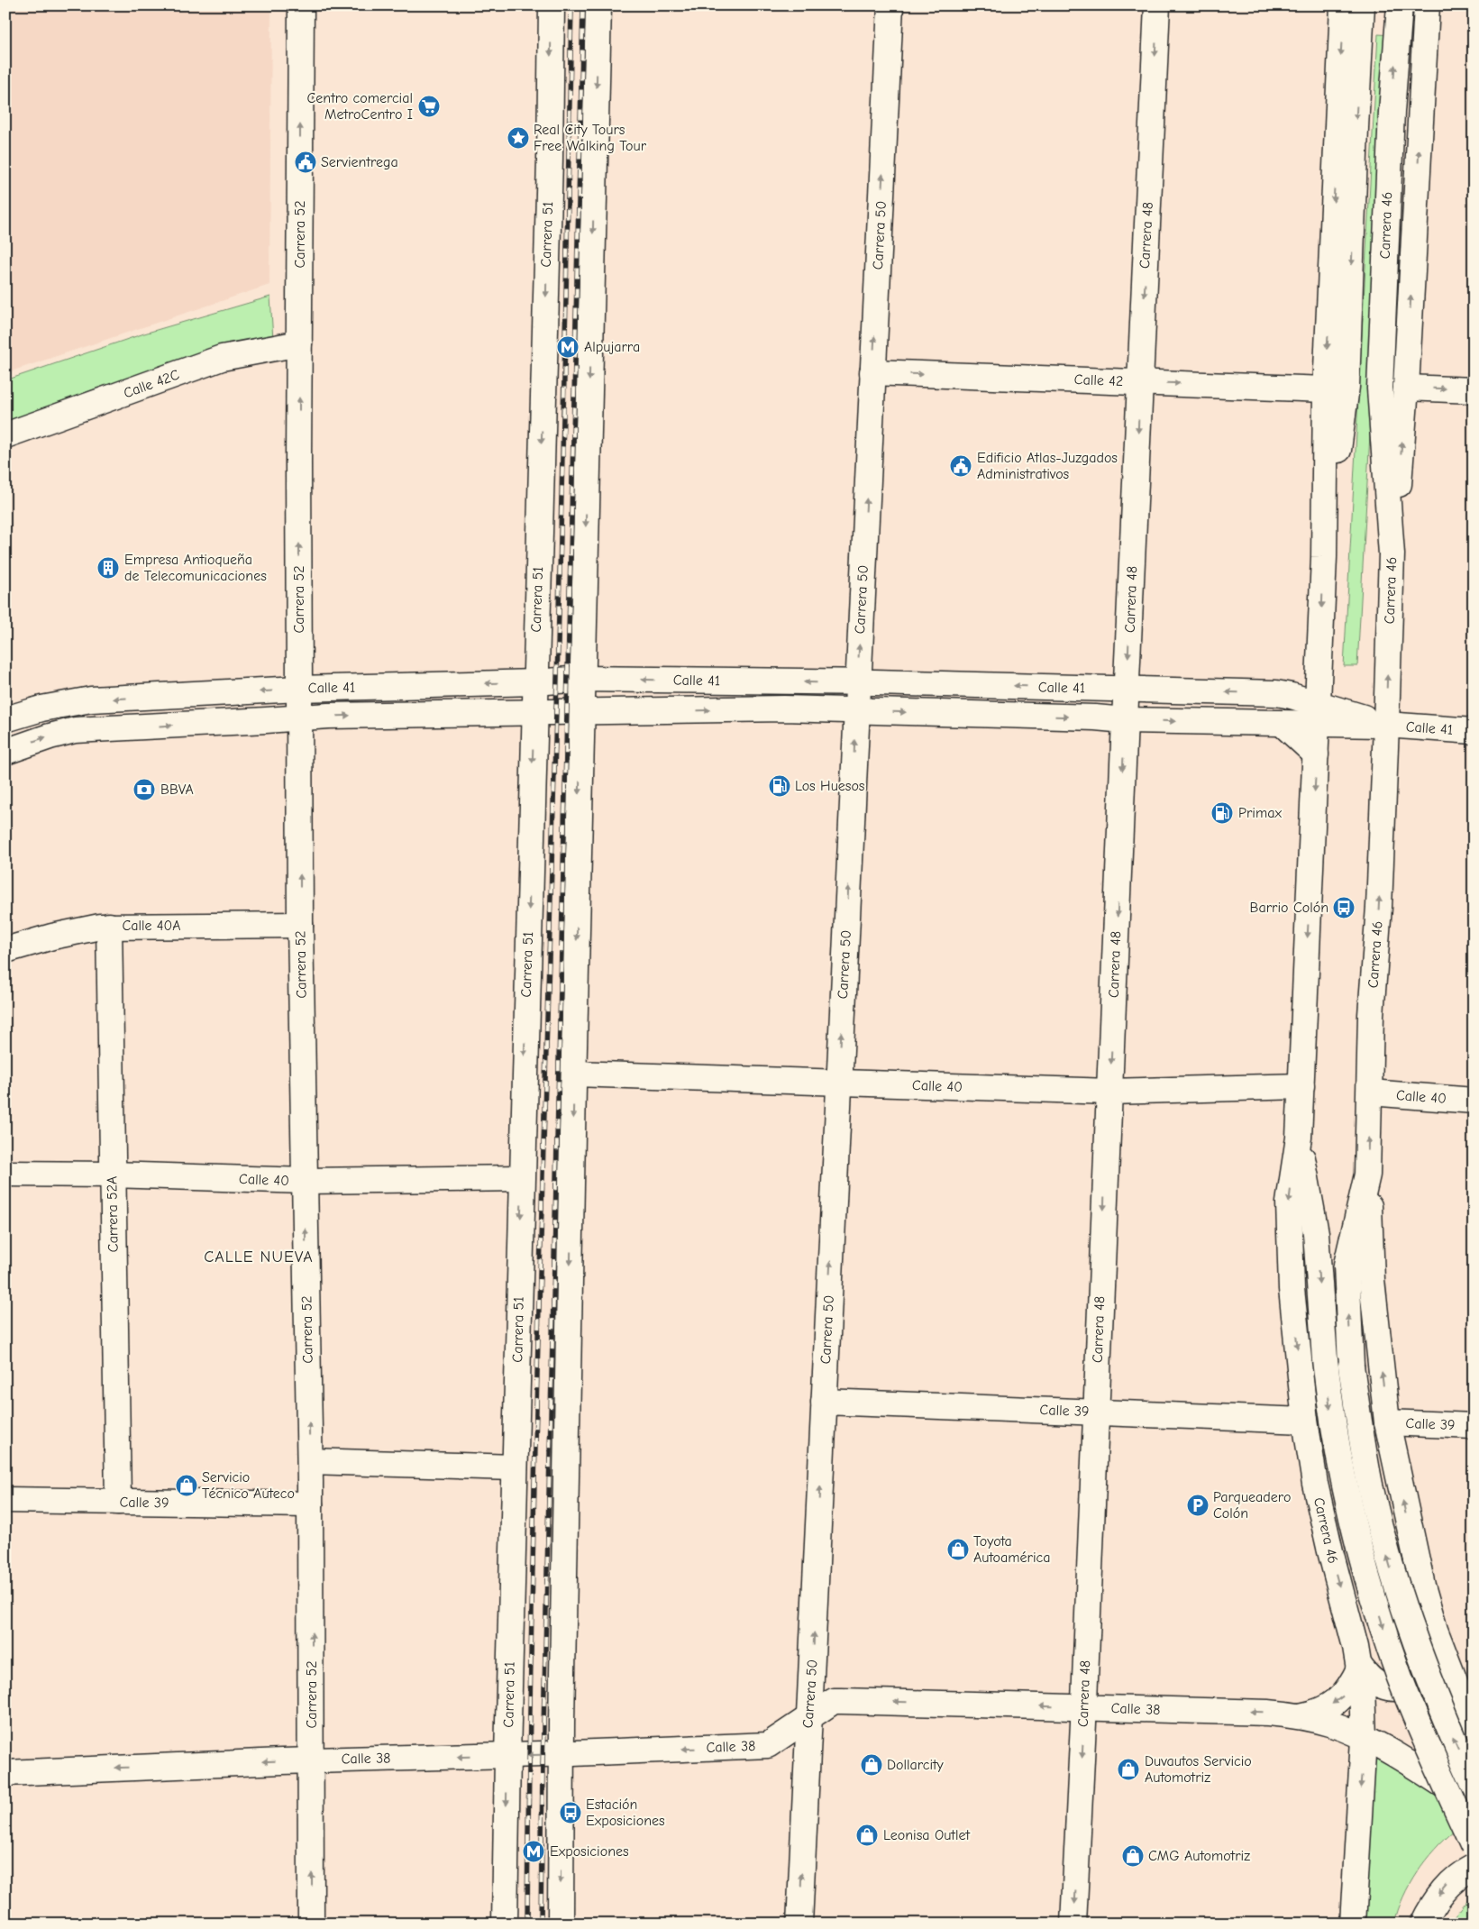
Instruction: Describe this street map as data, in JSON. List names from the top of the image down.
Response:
{
  "streets": {
    "street": [
      "Carrera 46",
      "Carrera 52",
      "Carrera 51",
      "Carrera 50",
      "Carrera 48",
      "Calle 42",
      "Calle 42C",
      "Calle 41",
      "Calle 40A",
      "Calle 40",
      "Carrera 52A",
      "Calle 39",
      "Calle 38"
    ]
  },
  "crossings": [
    ["Carrera 46", "Calle 42"],
    ["Carrera 46", "Calle 41"],
    ["Carrera 46", "Calle 40"],
    ["Carrera 46", "Calle 39"],
    ["Carrera 46", "Calle 38"],
    ["Carrera 52", "Calle 42C"],
    ["Carrera 52", "Calle 41"],
    ["Carrera 52", "Calle 40A"],
    ["Carrera 52", "Calle 40"],
    ["Carrera 52", "Calle 39"],
    ["Carrera 52", "Calle 38"],
    ["Carrera 51", "Calle 41"],
    ["Carrera 51", "Calle 40"],
    ["Carrera 51", "Calle 38"],
    ["Carrera 50", "Calle 42"],
    ["Carrera 50", "Calle 41"],
    ["Carrera 50", "Calle 40"],
    ["Carrera 50", "Calle 39"],
    ["Carrera 50", "Calle 38"],
    ["Carrera 48", "Calle 42"],
    ["Carrera 48", "Calle 41"],
    ["Carrera 48", "Calle 40"],
    ["Carrera 48", "Calle 39"],
    ["Carrera 48", "Calle 38"],
    ["Calle 40A", "Carrera 52A"],
    ["Calle 40", "Carrera 52A"],
    ["Carrera 52A", "Calle 39"]
  ],
  "one_way": [
    "Carrera 52",
    "Carrera 50",
    "Carrera 48",
    "Calle 42",
    "Calle 38"
  ],
  "districts": ["CALLE NUEVA"],
  "places": {
    "supermarket": ["Centro comercial MetroCentro I"],
    "place": ["Real City Tours Free Walking Tour"],
    "public building": ["Servientrega", "Edificio Atlas-Juzgados Administrativos"],
    "metro station": ["Alpujarra", "Exposiciones"],
    "building": ["Empresa Antioqueña de Telecomunicaciones"],
    "fuel station": ["Los Huesos", "Primax"],
    "bank": ["BBVA"],
    "bus stop": ["Barrio Colón", "Estación Exposiciones"],
    "shop": [
      "Servicio Técnico Auteco",
      "Toyota Autoamérica",
      "Dollarcity",
      "Duvautos Servicio Automotriz",
      "Leonisa Outlet",
      "CMG Automotriz"
    ],
    "parking": ["Parqueadero Colón"]
  }
}
